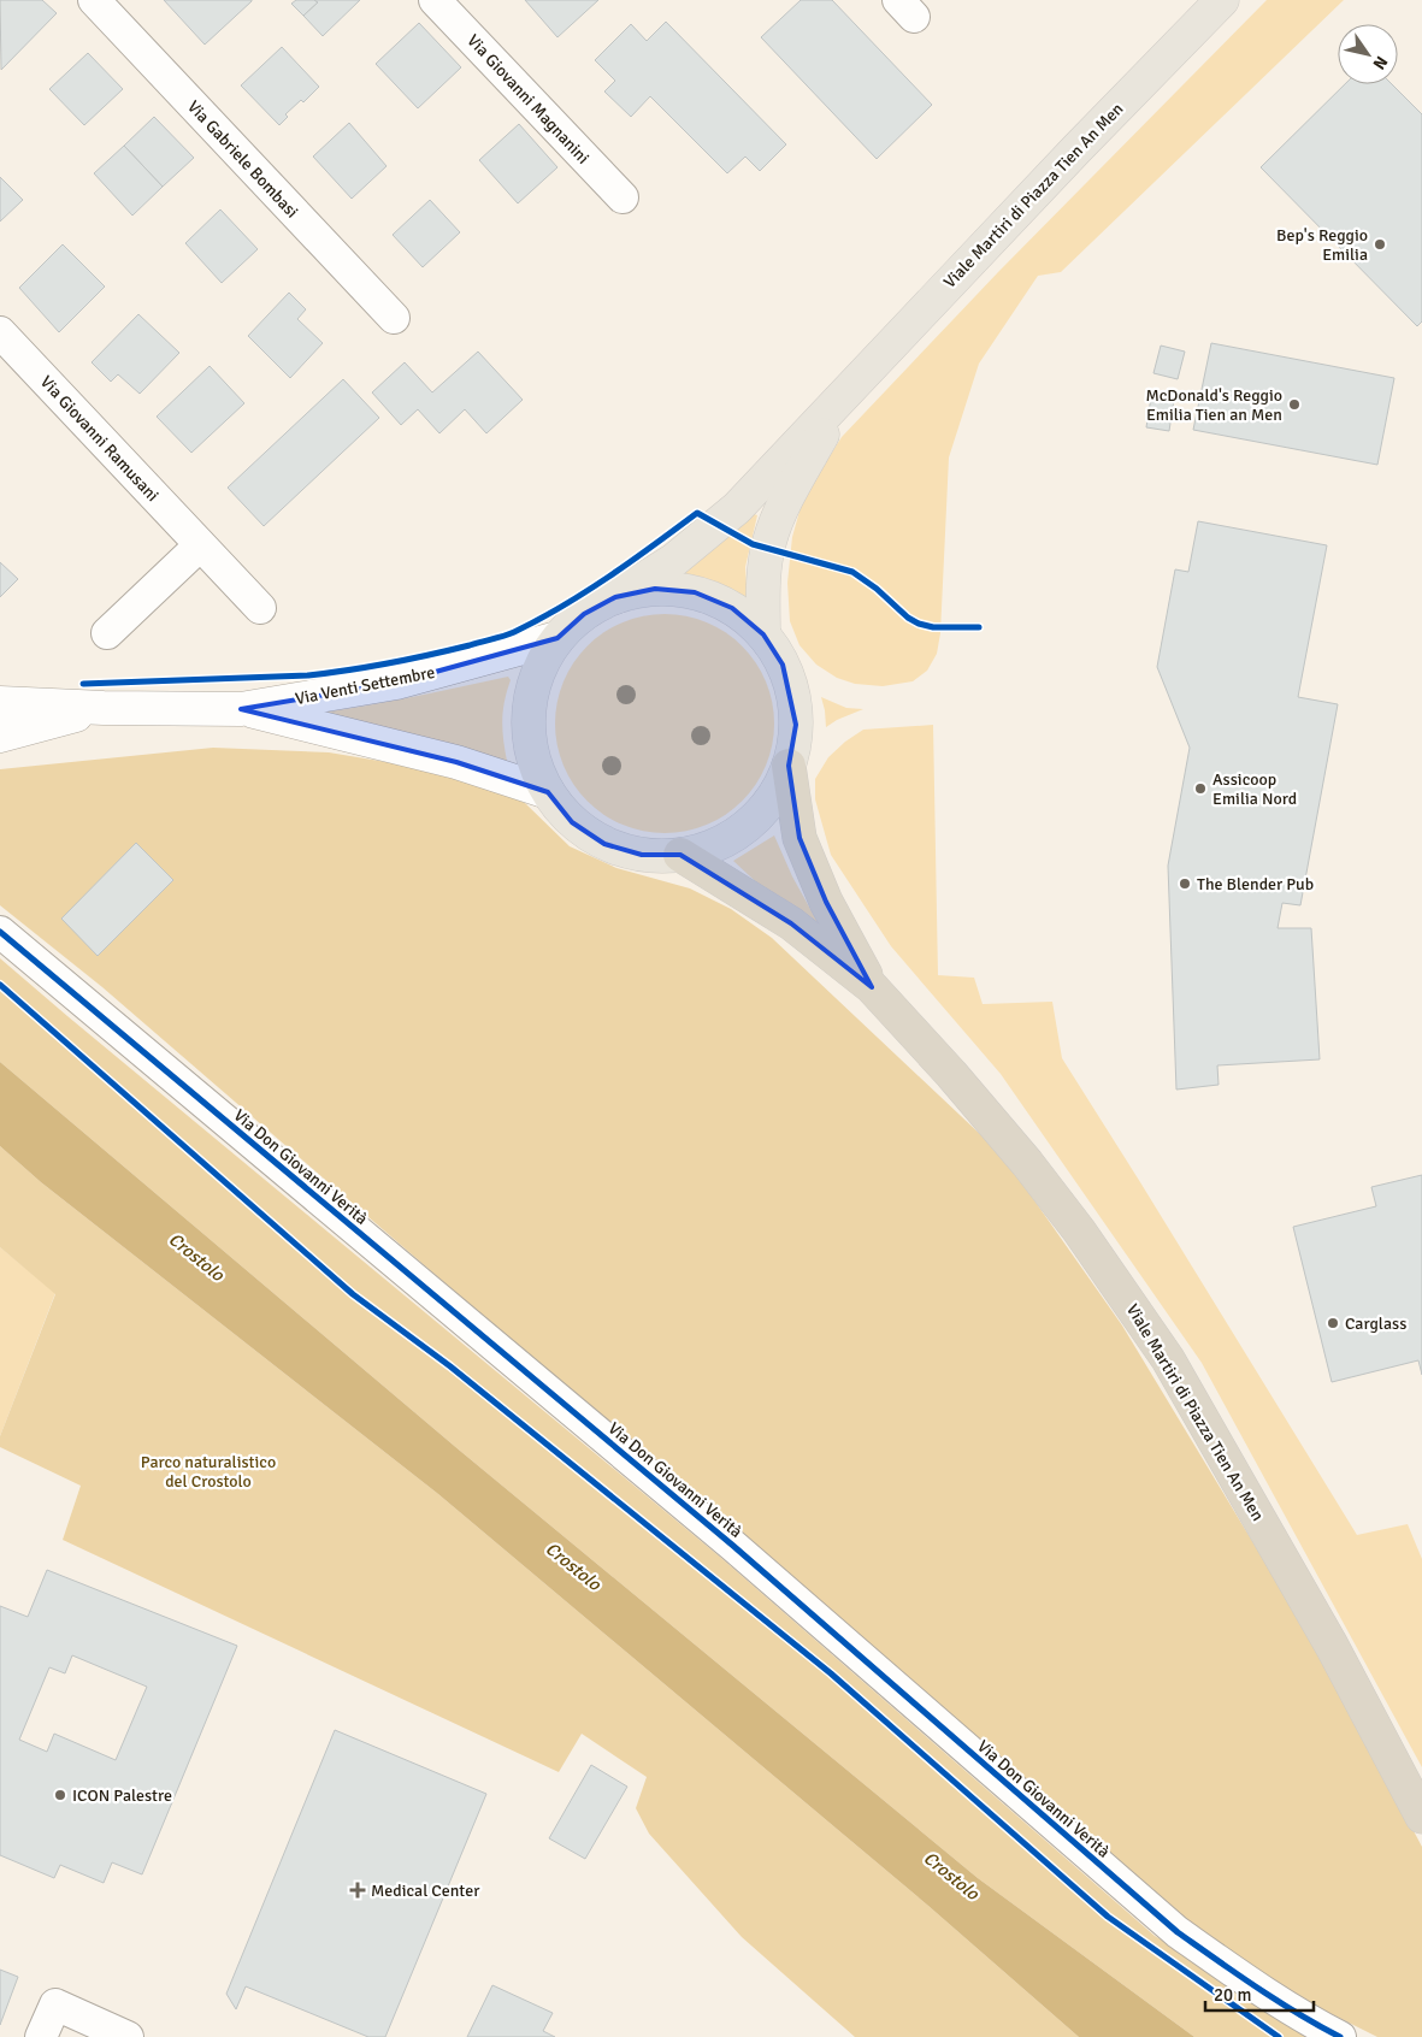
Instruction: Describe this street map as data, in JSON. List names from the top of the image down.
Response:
{
  "streets": {
    "highway": ["Viale Martiri di Piazza Tien An Men"],
    "main road": ["Via Venti Settembre"],
    "street": [
      "Via Giovanni Magnanini",
      "Via Gabriele Bombasi",
      "Via Giovanni Ramusani",
      "Via Don Giovanni Verità"
    ]
  },
  "crossings": [
    ["Viale Martiri di Piazza Tien An Men", "Via Venti Settembre"]
  ],
  "water": ["Crostolo"],
  "parks": ["Parco naturalistico del Crostolo"],
  "places": {
    "other": [
      "Bep's Reggio Emilia",
      "McDonald's Reggio Emilia Tien an Men",
      "Assicoop Emilia Nord",
      "The Blender Pub",
      "Carglass",
      "ICON Palestre"
    ],
    "health": ["Medical Center"]
  },
  "scale_bar": "20 m",
  "north": "bottom right"
}
